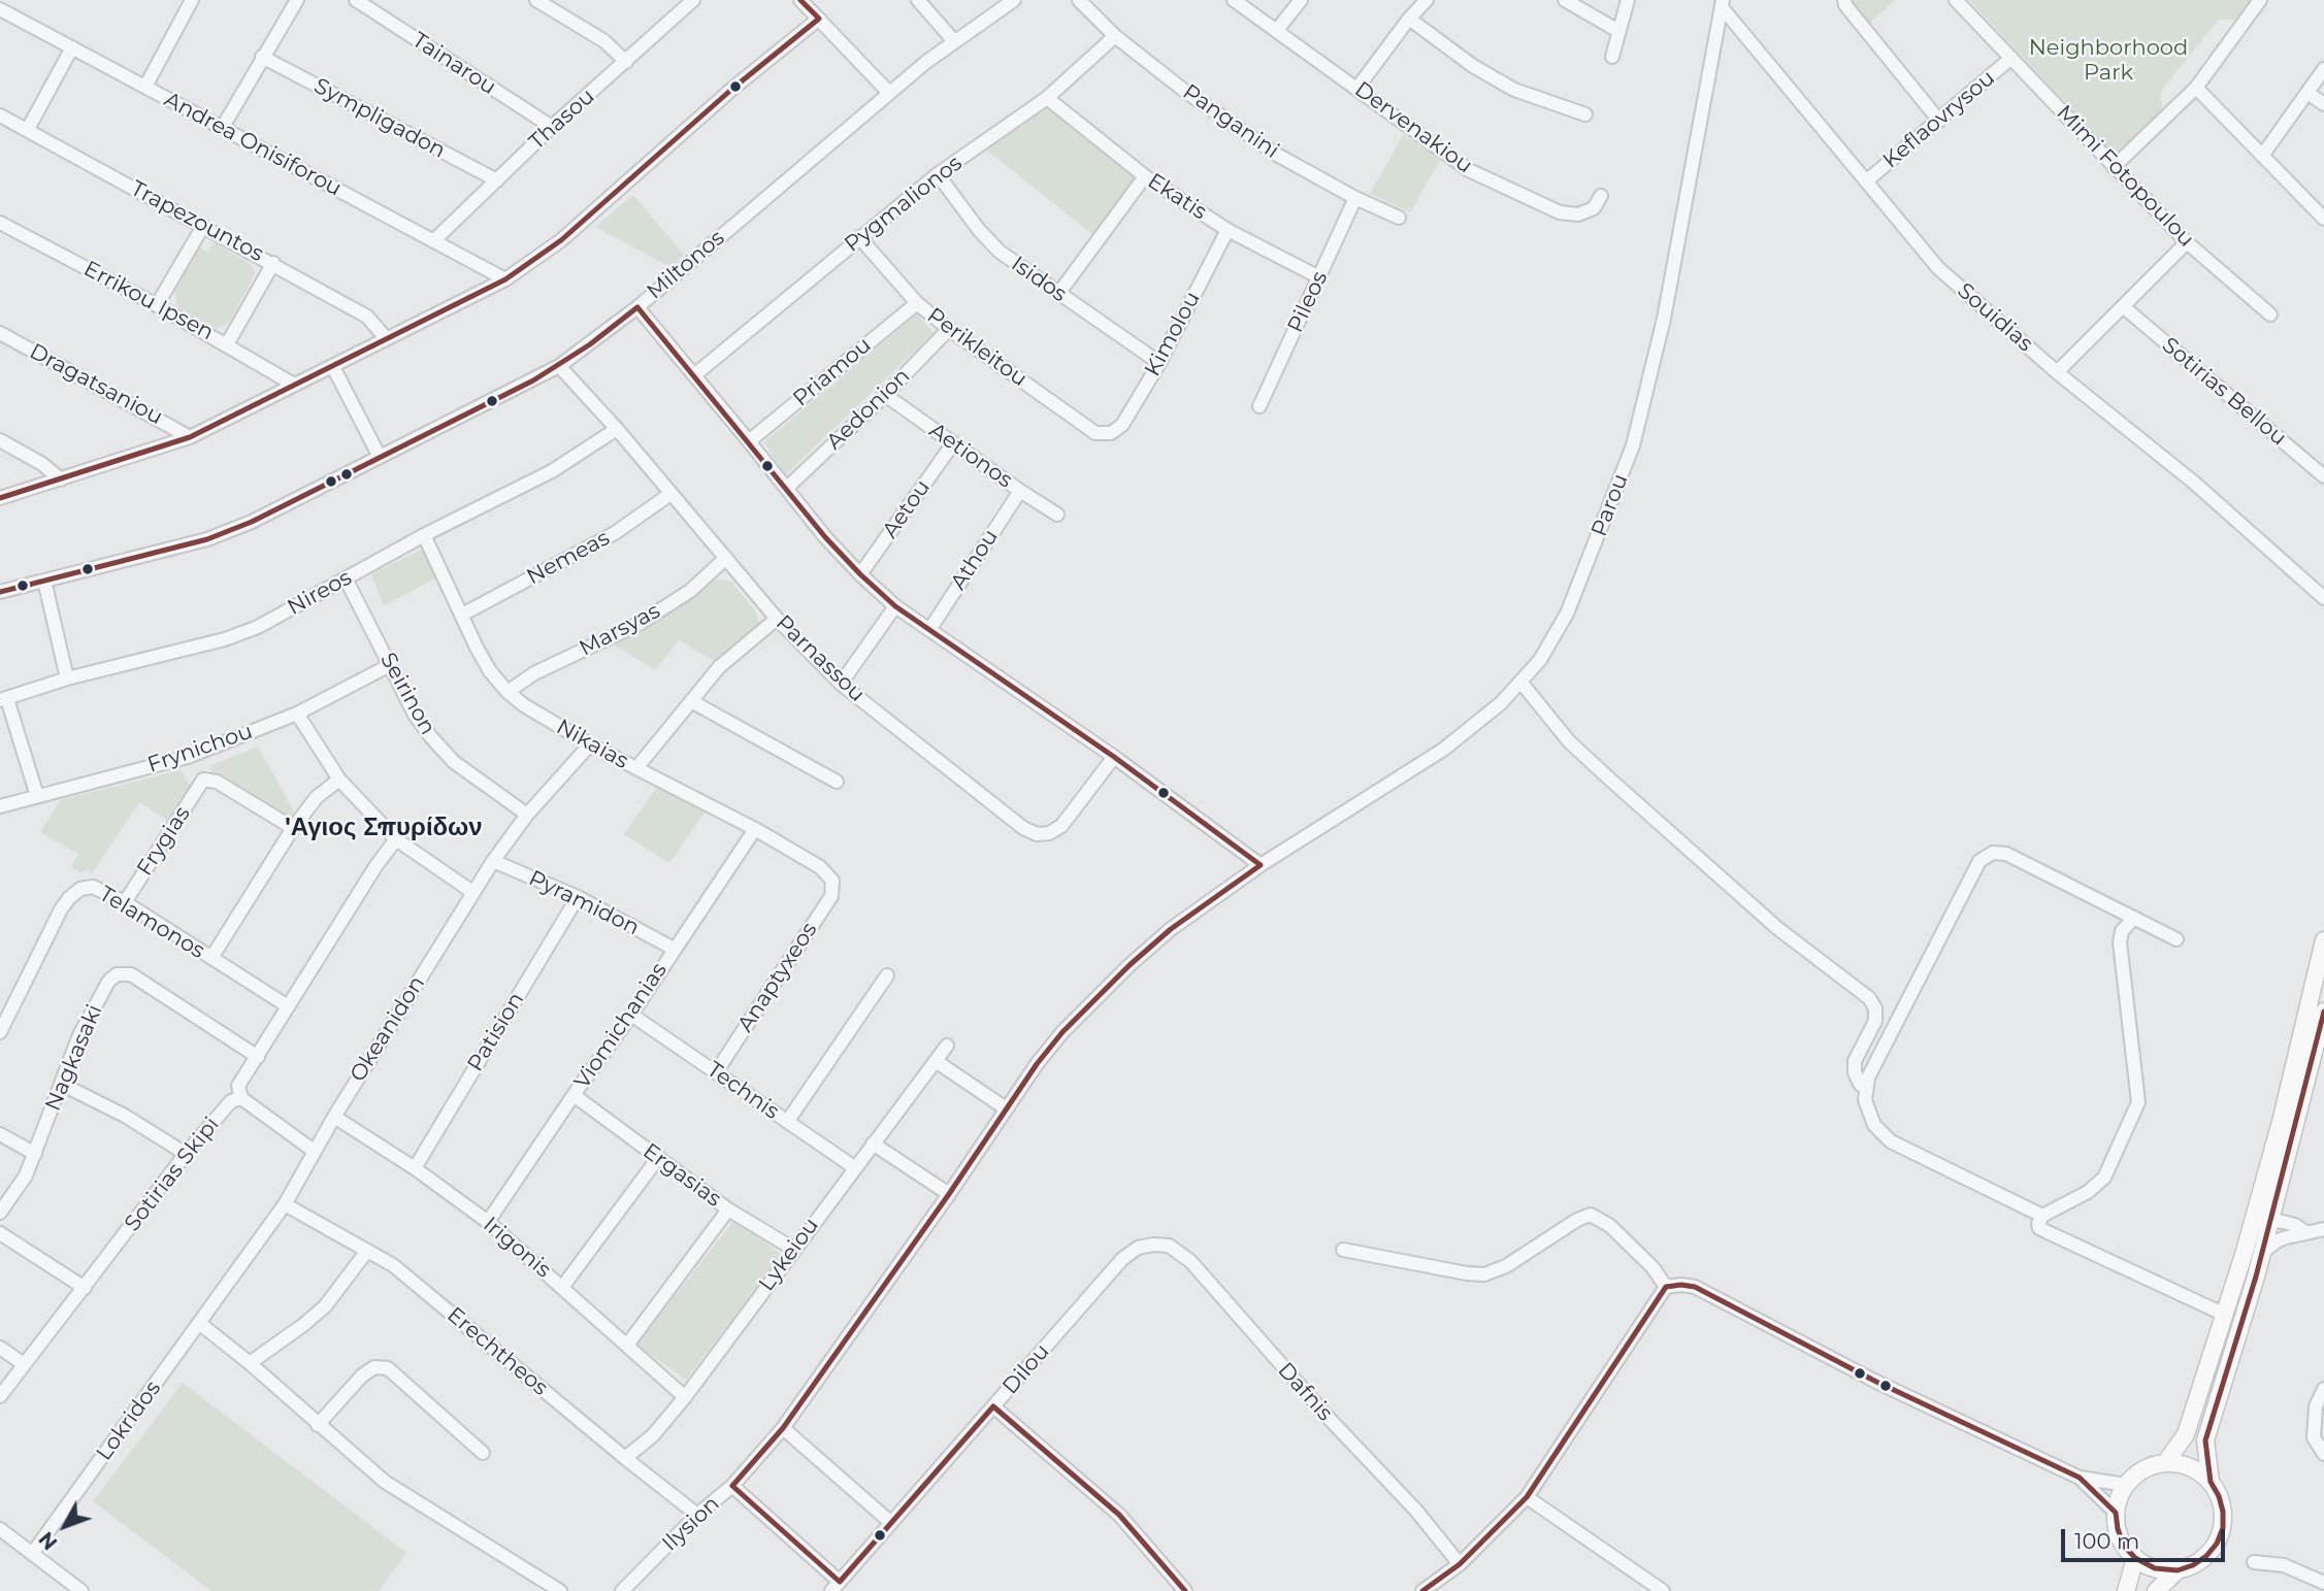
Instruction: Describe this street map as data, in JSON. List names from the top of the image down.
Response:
{
  "streets": {
    "street": [
      "Tainarou",
      "Sympligadon",
      "Thasou",
      "Keflaovrysou",
      "Panganini",
      "Dervenakiou",
      "Andrea Onisiforou",
      "Mimi Fotopoulou",
      "Ekatis",
      "Pygmalionos",
      "Trapezountos",
      "Miltonos",
      "Isidos",
      "Errikou Ipsen",
      "Pileos",
      "Souidias",
      "Kimolou",
      "Perikleitou",
      "Priamou",
      "Dragatsaniou",
      "Sotirias Bellou",
      "Aedonion",
      "Aetionos",
      "Parou",
      "Aetou",
      "Nemeas",
      "Athou",
      "Nireos",
      "Marsyas",
      "Parnassou",
      "Seirinon",
      "Nikaias",
      "Frynichou",
      "Frygias",
      "Pyramidon",
      "Telamonos",
      "Anaptyxeos",
      "Viomichanias",
      "Okeanidon",
      "Patision",
      "Nagkasaki",
      "Technis",
      "Sotirias Skipi",
      "Ergasias",
      "Irigonis",
      "Lykeiou",
      "Erechtheos",
      "Dilou",
      "Dafnis",
      "Lokridos",
      "Ilysion"
    ]
  },
  "crossings": [
    ["Tainarou", "Thasou"],
    ["Sympligadon", "Thasou"],
    ["Thasou", "Andrea Onisiforou"],
    ["Keflaovrysou", "Mimi Fotopoulou"],
    ["Keflaovrysou", "Souidias"],
    ["Panganini", "Pygmalionos"],
    ["Panganini", "Pileos"],
    ["Ekatis", "Pygmalionos"],
    ["Ekatis", "Pileos"],
    ["Ekatis", "Kimolou"],
    ["Pygmalionos", "Isidos"],
    ["Pygmalionos", "Perikleitou"],
    ["Miltonos", "Parnassou"],
    ["Isidos", "Kimolou"],
    ["Souidias", "Parou"],
    ["Kimolou", "Perikleitou"],
    ["Perikleitou", "Priamou"],
    ["Perikleitou", "Aedonion"],
    ["Aedonion", "Aetionos"],
    ["Aetionos", "Aetou"],
    ["Aetionos", "Athou"],
    ["Parou", "Ilysion"],
    ["Nemeas", "Parnassou"],
    ["Nemeas", "Nikaias"],
    ["Nireos", "Parnassou"],
    ["Nireos", "Seirinon"],
    ["Nireos", "Nikaias"],
    ["Marsyas", "Parnassou"],
    ["Marsyas", "Nikaias"],
    ["Seirinon", "Frynichou"],
    ["Seirinon", "Okeanidon"],
    ["Nikaias", "Anaptyxeos"],
    ["Nikaias", "Viomichanias"],
    ["Nikaias", "Okeanidon"],
    ["Frygias", "Telamonos"],
    ["Pyramidon", "Viomichanias"],
    ["Pyramidon", "Okeanidon"],
    ["Pyramidon", "Patision"],
    ["Anaptyxeos", "Technis"],
    ["Viomichanias", "Technis"],
    ["Viomichanias", "Ergasias"],
    ["Viomichanias", "Irigonis"],
    ["Okeanidon", "Irigonis"],
    ["Okeanidon", "Erechtheos"],
    ["Okeanidon", "Lokridos"],
    ["Patision", "Irigonis"],
    ["Technis", "Lykeiou"],
    ["Ergasias", "Lykeiou"],
    ["Irigonis", "Lykeiou"],
    ["Lykeiou", "Erechtheos"],
    ["Erechtheos", "Ilysion"],
    ["Dilou", "Dafnis"]
  ],
  "districts": ["'Αγιος Σπυρίδων"],
  "parks": ["Neighborhood Park"],
  "scale_bar": "100 m",
  "north": "bottom left"
}
